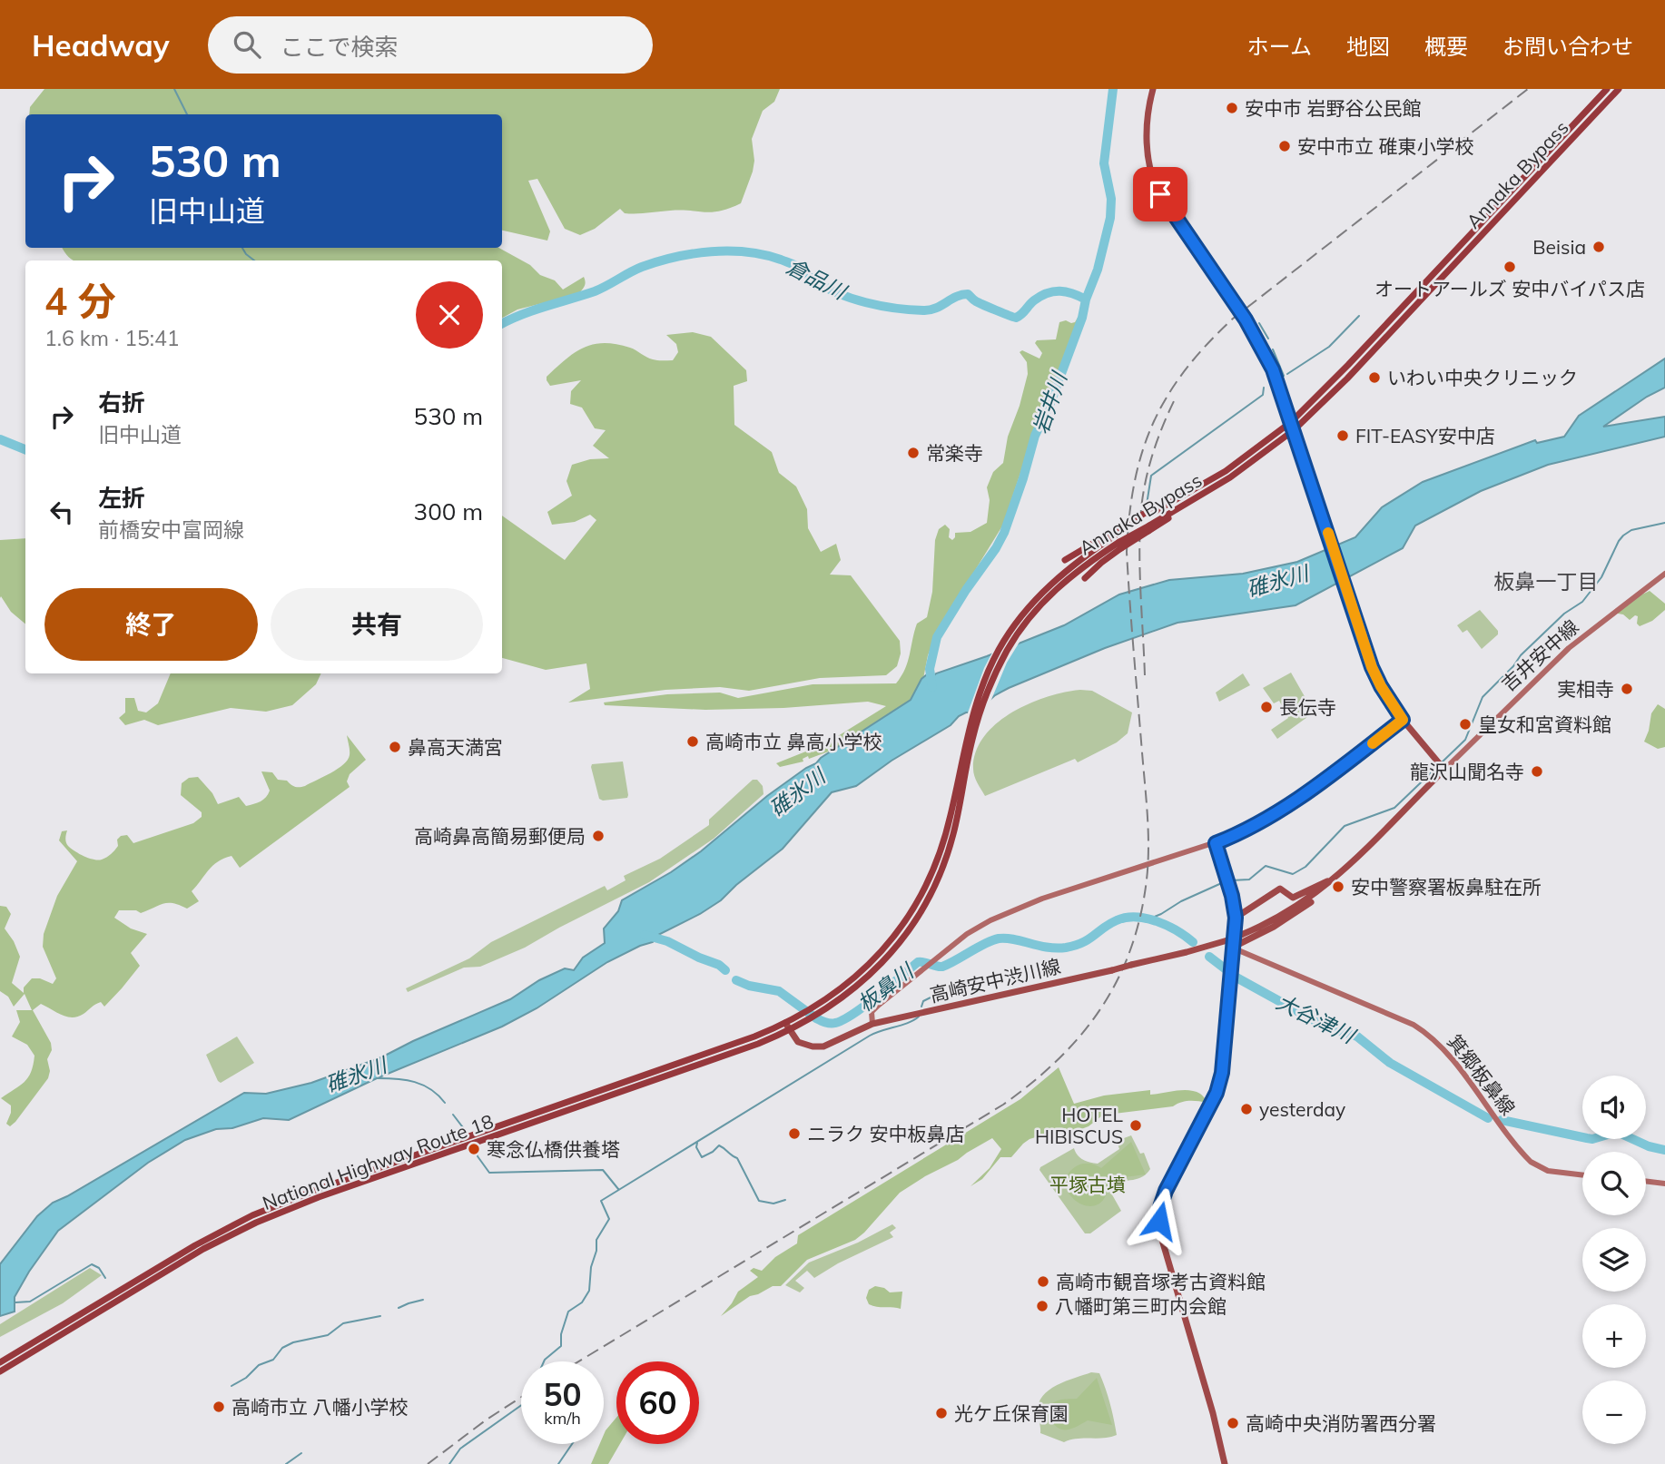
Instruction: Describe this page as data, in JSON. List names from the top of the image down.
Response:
{
  "streets": {
    "highway": ["Annaka Bypass", "National Highway Route 18"],
    "main road": ["吉井安中線", "高崎安中渋川線", "箕郷板鼻線"]
  },
  "crossings": [
    ["Annaka Bypass", "高崎安中渋川線"],
    ["Annaka Bypass", "National Highway Route 18"],
    ["高崎安中渋川線", "National Highway Route 18"]
  ],
  "districts": ["板鼻一丁目"],
  "water": [
    "倉品川",
    "岩井川",
    "碓氷川",
    "板鼻川",
    "大谷津川"
  ],
  "parks": ["平塚古墳"],
  "places": [
    "安中市 岩野谷公民館",
    "安中市立 碓東小学校",
    "Beisia",
    "オートアールズ 安中バイパス店",
    "いわい中央クリニック",
    "FIT-EASY安中店",
    "常楽寺",
    "実相寺",
    "長伝寺",
    "皇女和宮資料館",
    "高崎市立 鼻高小学校",
    "鼻高天満宮",
    "龍沢山聞名寺",
    "高崎鼻高簡易郵便局",
    "安中警察署板鼻駐在所",
    "yesterday",
    "HOTEL HIBISCUS",
    "ニラク 安中板鼻店",
    "寒念仏橋供養塔",
    "高崎市観音塚考古資料館",
    "八幡町第三町内会館",
    "高崎市立 八幡小学校",
    "光ケ丘保育園",
    "高崎中央消防署西分署"
  ],
  "page": {
    "header": "Headway",
    "search": "ここで検索",
    "nav": [
      "ホーム",
      "地図",
      "概要",
      "お問い合わせ"
    ],
    "turn": ["530 m", "旧中山道"],
    "heading": ["4 分", "1.6 km · 15:41"],
    "list": [
      {
        "name": "右折",
        "note": "旧中山道",
        "value": "530 m"
      },
      {
        "name": "左折",
        "note": "前橋安中富岡線",
        "value": "300 m"
      }
    ],
    "buttons": ["終了", "共有"],
    "map_buttons": ["+", "−"],
    "speed": "50 km/h",
    "limit": "60"
  }
}
